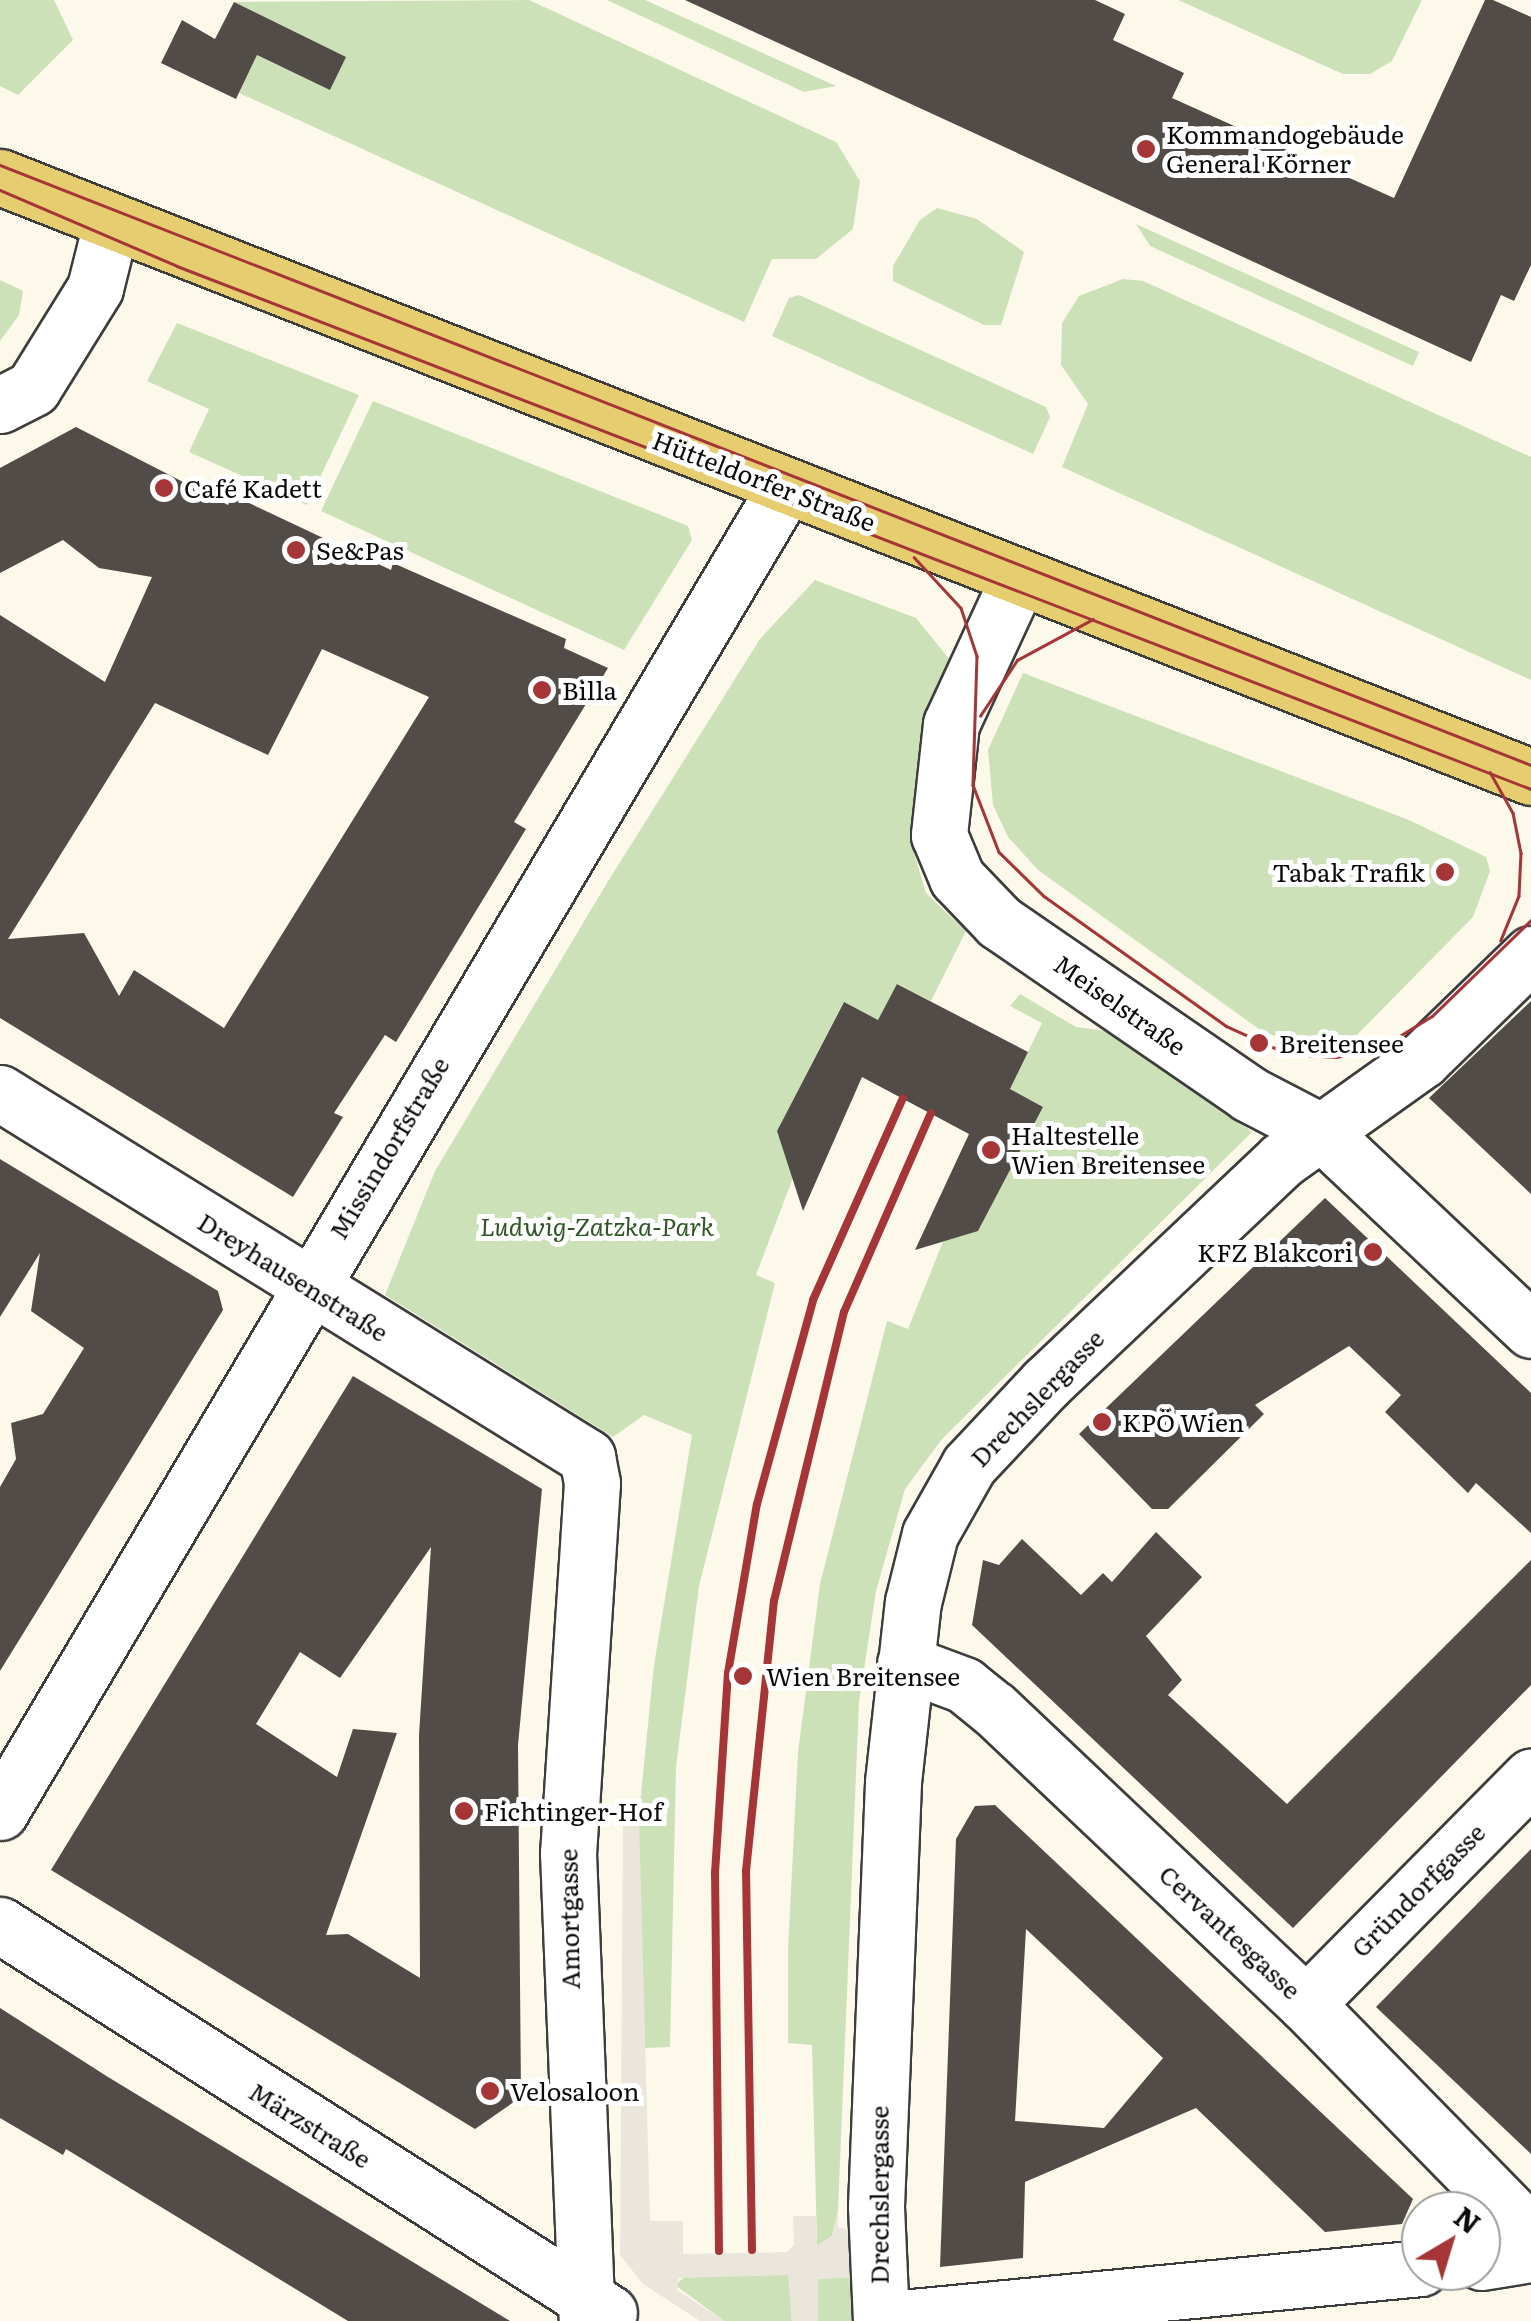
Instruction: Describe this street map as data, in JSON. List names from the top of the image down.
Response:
{
  "streets": {
    "main road": ["Hütteldorfer Straße"],
    "street": [
      "Meiselstraße",
      "Missindorfstraße",
      "Dreyhausenstraße",
      "Drechslergasse",
      "Gründorfgasse",
      "Amortgasse",
      "Cervantesgasse",
      "Märzstraße"
    ]
  },
  "crossings": [
    ["Hütteldorfer Straße", "Meiselstraße"],
    ["Hütteldorfer Straße", "Missindorfstraße"],
    ["Meiselstraße", "Drechslergasse"],
    ["Missindorfstraße", "Dreyhausenstraße"],
    ["Dreyhausenstraße", "Amortgasse"],
    ["Drechslergasse", "Cervantesgasse"],
    ["Gründorfgasse", "Cervantesgasse"],
    ["Amortgasse", "Märzstraße"]
  ],
  "parks": ["Ludwig-Zatzka-Park"],
  "places": [
    "Kommandogebäude General Körner",
    "Café Kadett",
    "Se&Pas",
    "Billa",
    "Tabak Trafik",
    "Breitensee",
    "Haltestelle Wien Breitensee",
    "KFZ Blakcori",
    "KPÖ Wien",
    "Wien Breitensee",
    "Fichtinger-Hof",
    "Velosaloon"
  ],
  "north": "top right"
}
